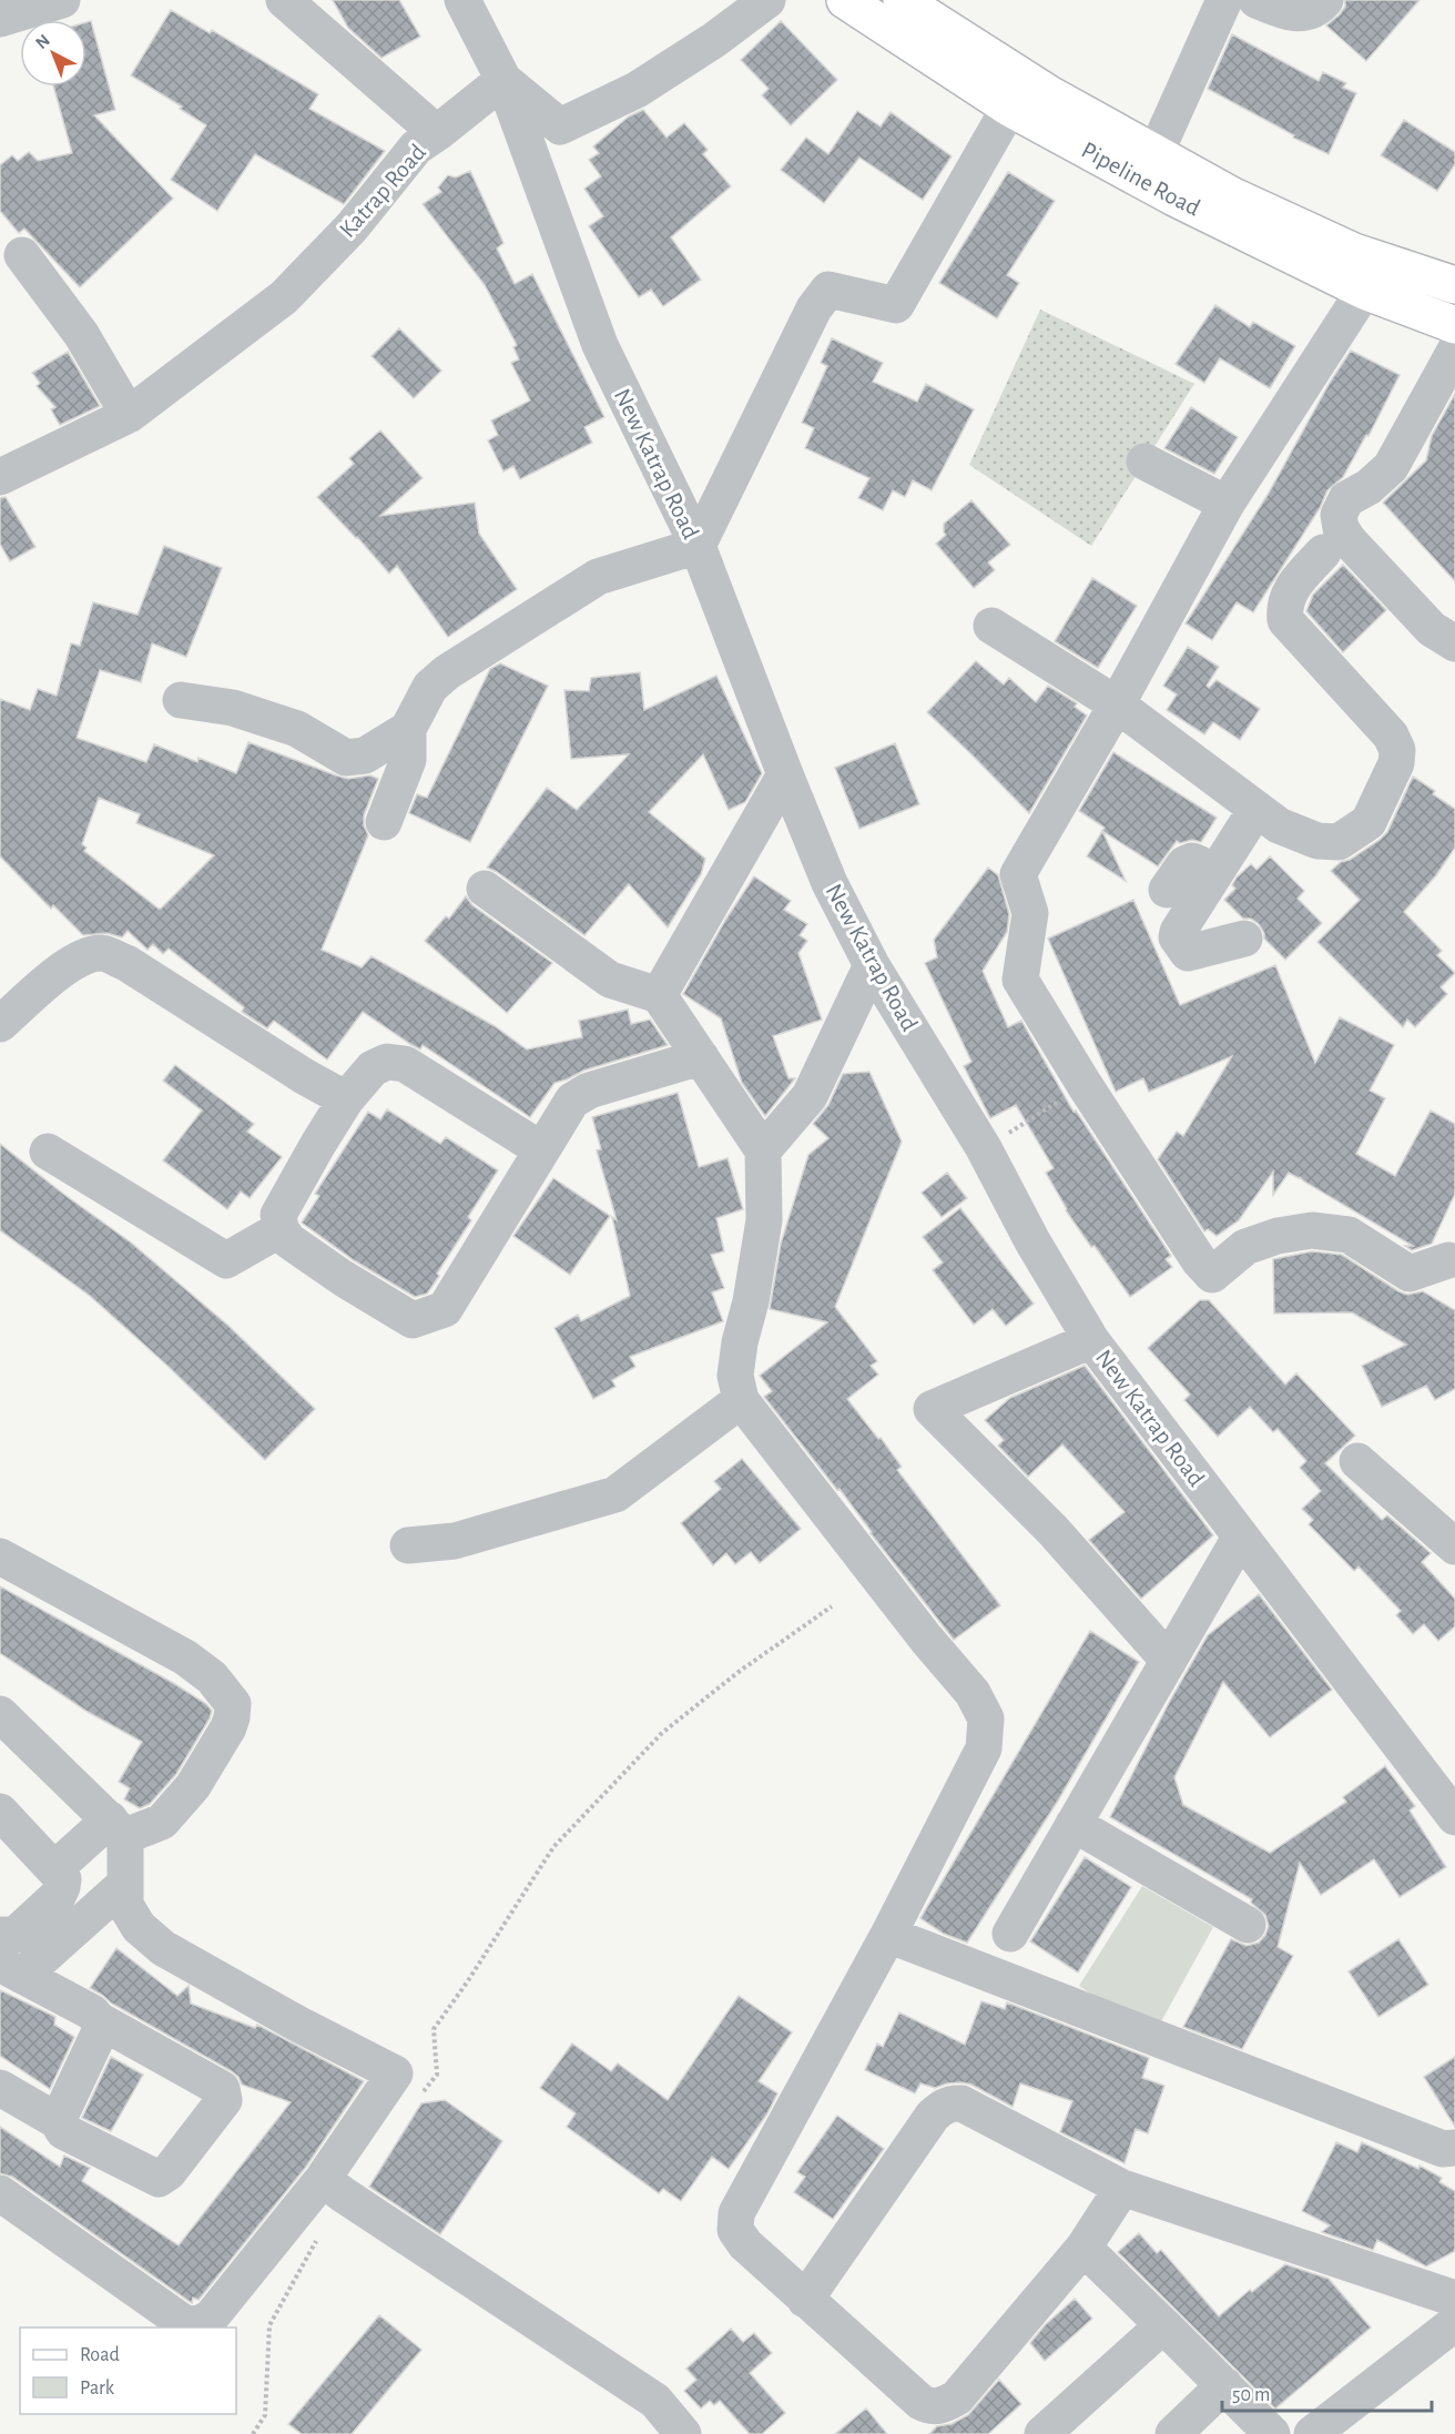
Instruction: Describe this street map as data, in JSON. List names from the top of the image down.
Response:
{
  "streets": {
    "main road": ["Pipeline Road"],
    "street": ["Katrap Road", "New Katrap Road"]
  },
  "crossings": [
    ["Katrap Road", "New Katrap Road"]
  ],
  "legend": ["Road", "Park"],
  "scale_bar": "50 m",
  "north": "top left"
}
